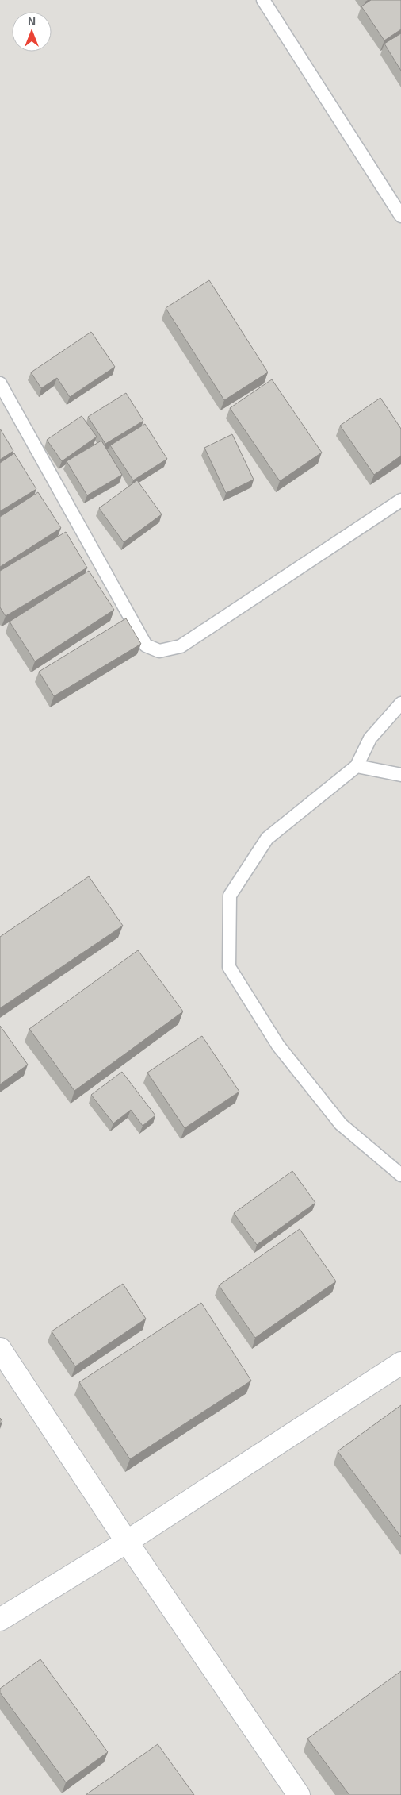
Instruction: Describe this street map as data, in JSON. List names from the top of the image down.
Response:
{
  "north": "top"
}
